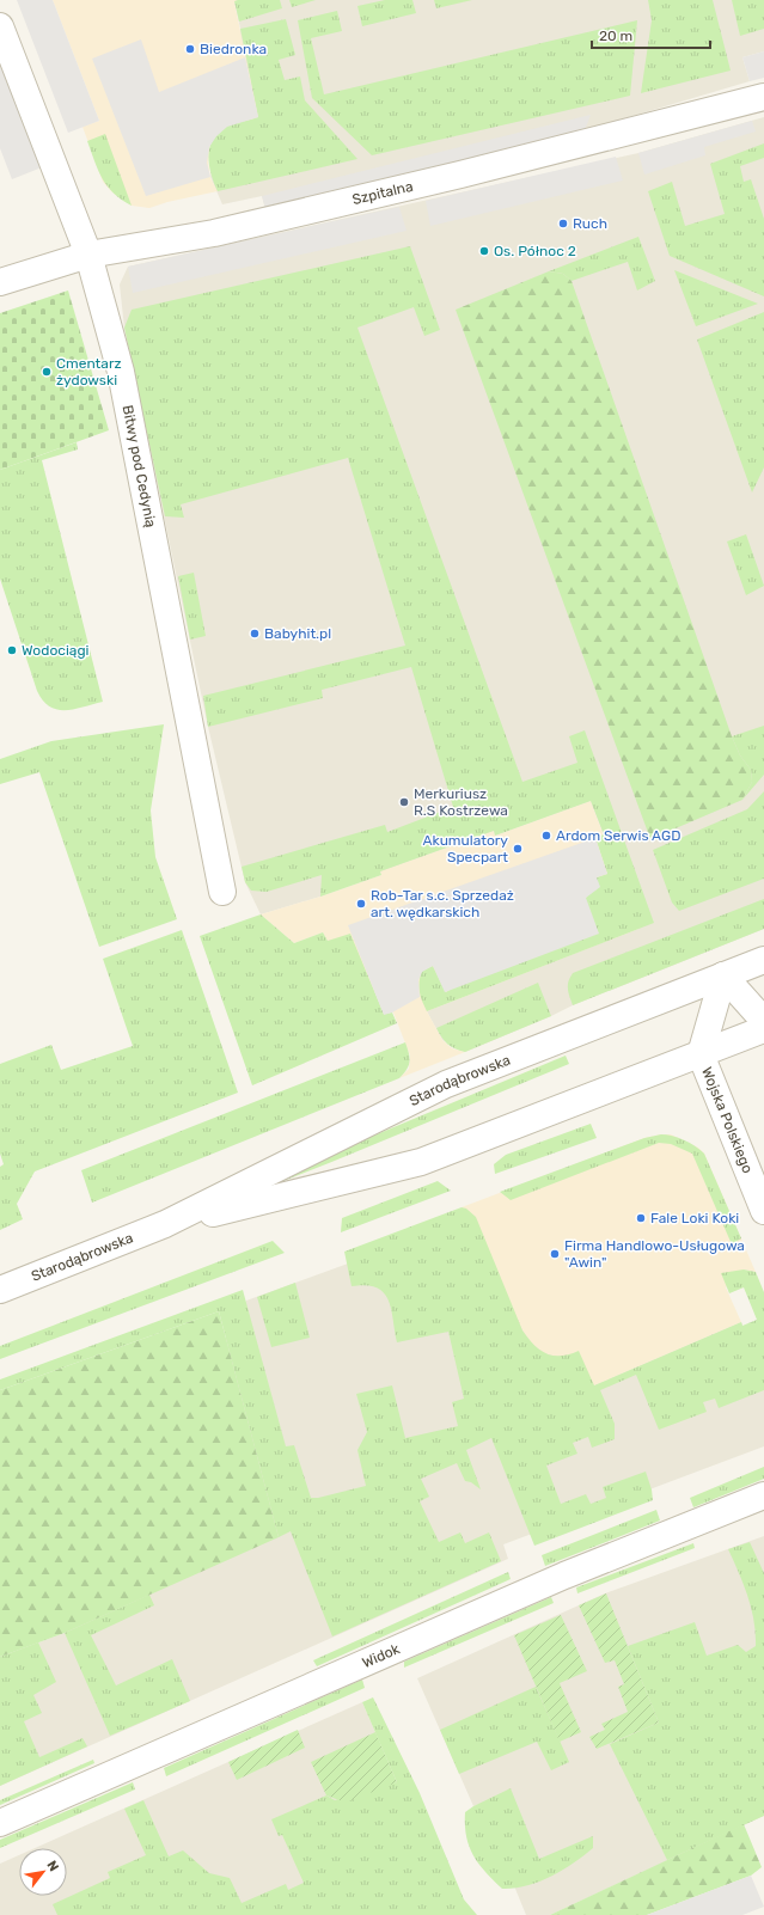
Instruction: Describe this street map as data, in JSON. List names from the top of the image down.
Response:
{
  "streets": {
    "street": [
      "Szpitalna",
      "Bitwy pod Cedynią",
      "Starodąbrowska",
      "Wojska Polskiego",
      "Widok"
    ]
  },
  "crossings": [
    ["Szpitalna", "Bitwy pod Cedynią"],
    ["Starodąbrowska", "Wojska Polskiego"]
  ],
  "places": [
    "Biedronka",
    "Ruch",
    "Os. Północ 2",
    "Cmentarz żydowski",
    "Babyhit.pl",
    "Wodociągi",
    "Merkuriusz R.S Kostrzewa",
    "Ardom Serwis AGD",
    "Akumulatory Specpart",
    "Rob-Tar s.c. Sprzedaż art. wędkarskich",
    "Fale Loki Koki",
    "Firma Handlowo-Usługowa \"Awin\""
  ],
  "scale_bar": "20 m",
  "north": "top right"
}
